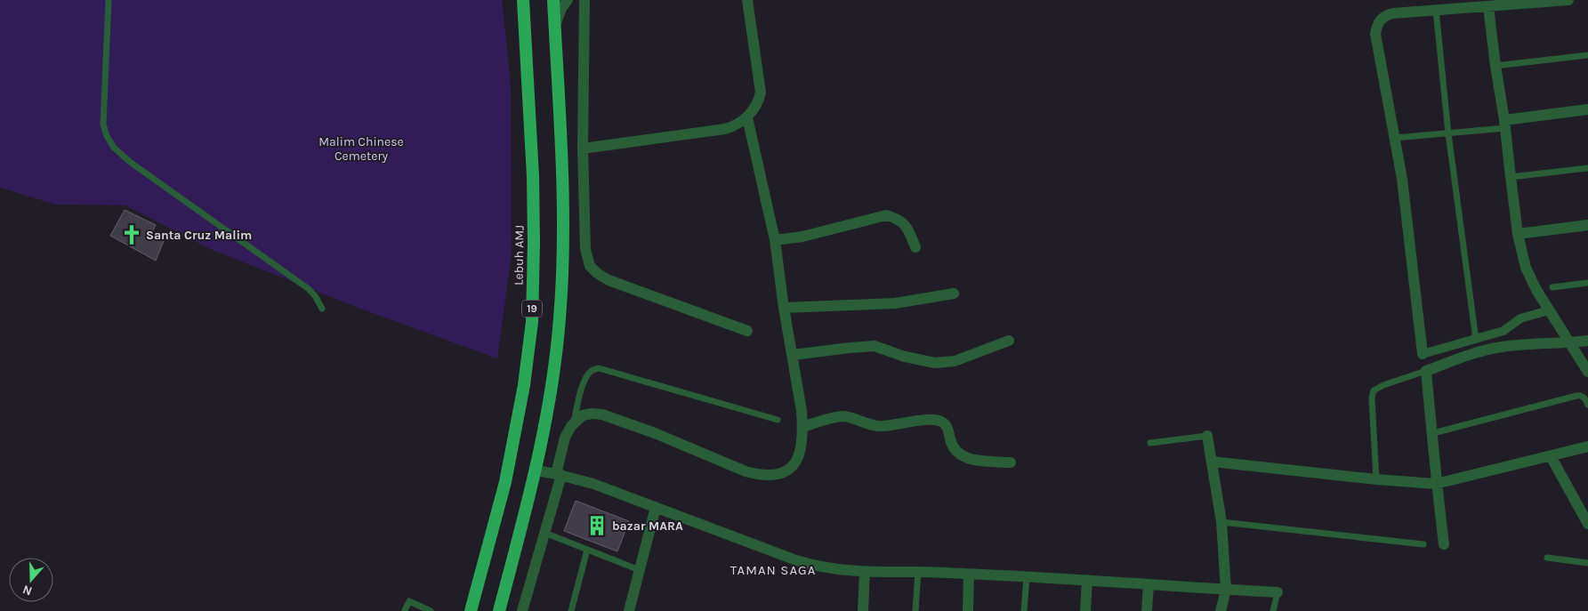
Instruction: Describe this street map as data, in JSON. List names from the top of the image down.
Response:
{
  "streets": {
    "highway": ["Lebuh AMJ", "19"]
  },
  "districts": ["TAMAN SAGA"],
  "parks": ["Malim Chinese Cemetery"],
  "places": {
    "church": ["Santa Cruz Malim"],
    "building": ["bazar MARA"]
  },
  "north": "bottom"
}
